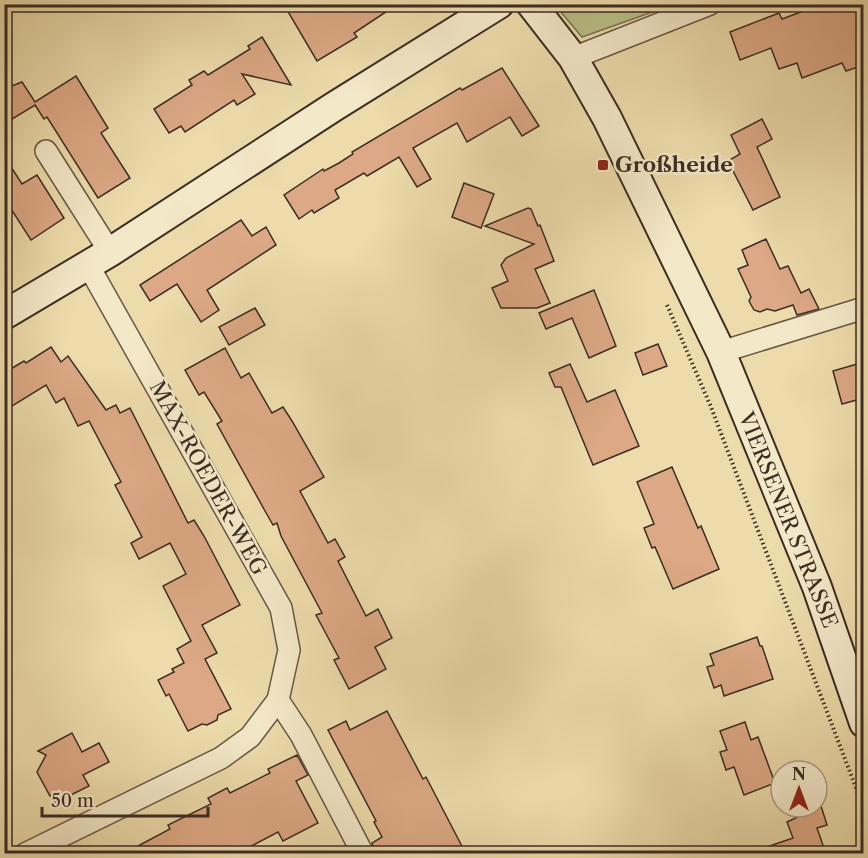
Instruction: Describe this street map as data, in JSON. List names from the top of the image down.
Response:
{
  "streets": {
    "main road": ["VIERSENER STRASSE"],
    "street": ["MAX-ROEDER-WEG"]
  },
  "places": {
    "transit": ["Großheide"]
  },
  "scale_bar": "50 m",
  "north": "top"
}
